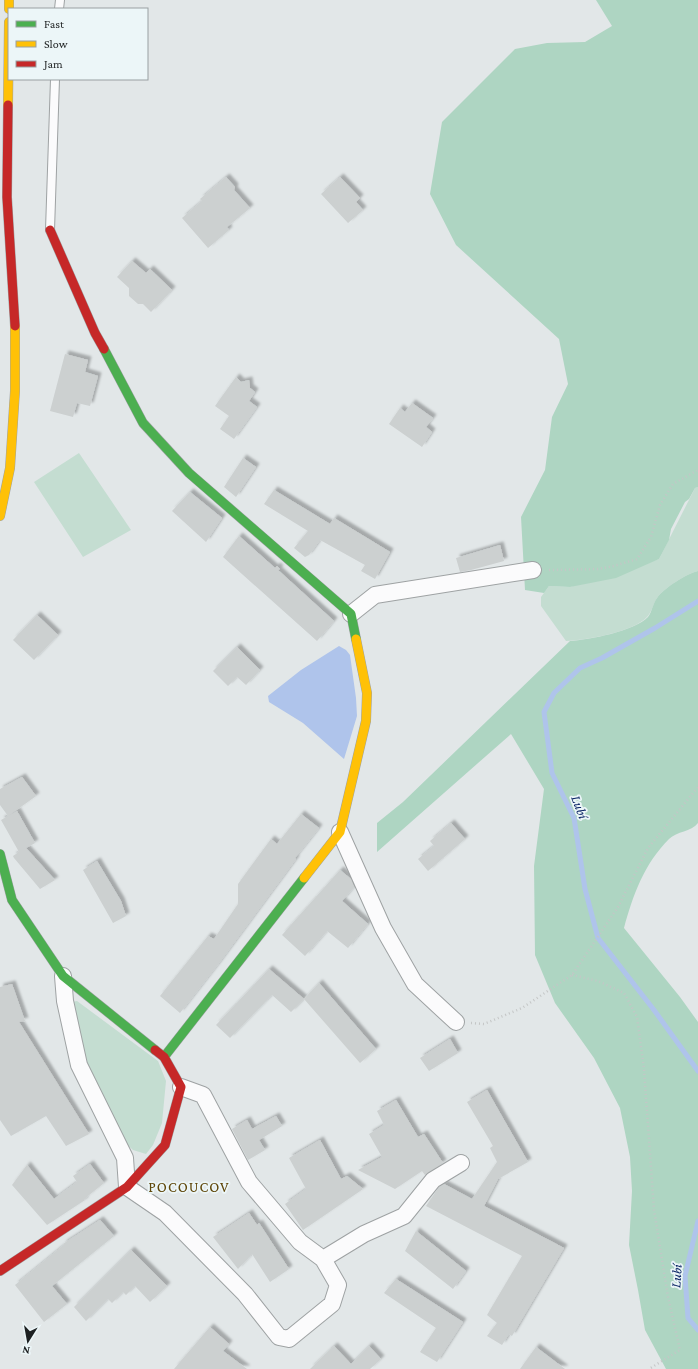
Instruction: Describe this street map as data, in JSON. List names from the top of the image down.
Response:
{
  "districts": ["POCOUCOV"],
  "water": ["Lubí"],
  "legend": ["Fast", "Slow", "Jam"],
  "north": "bottom"
}
